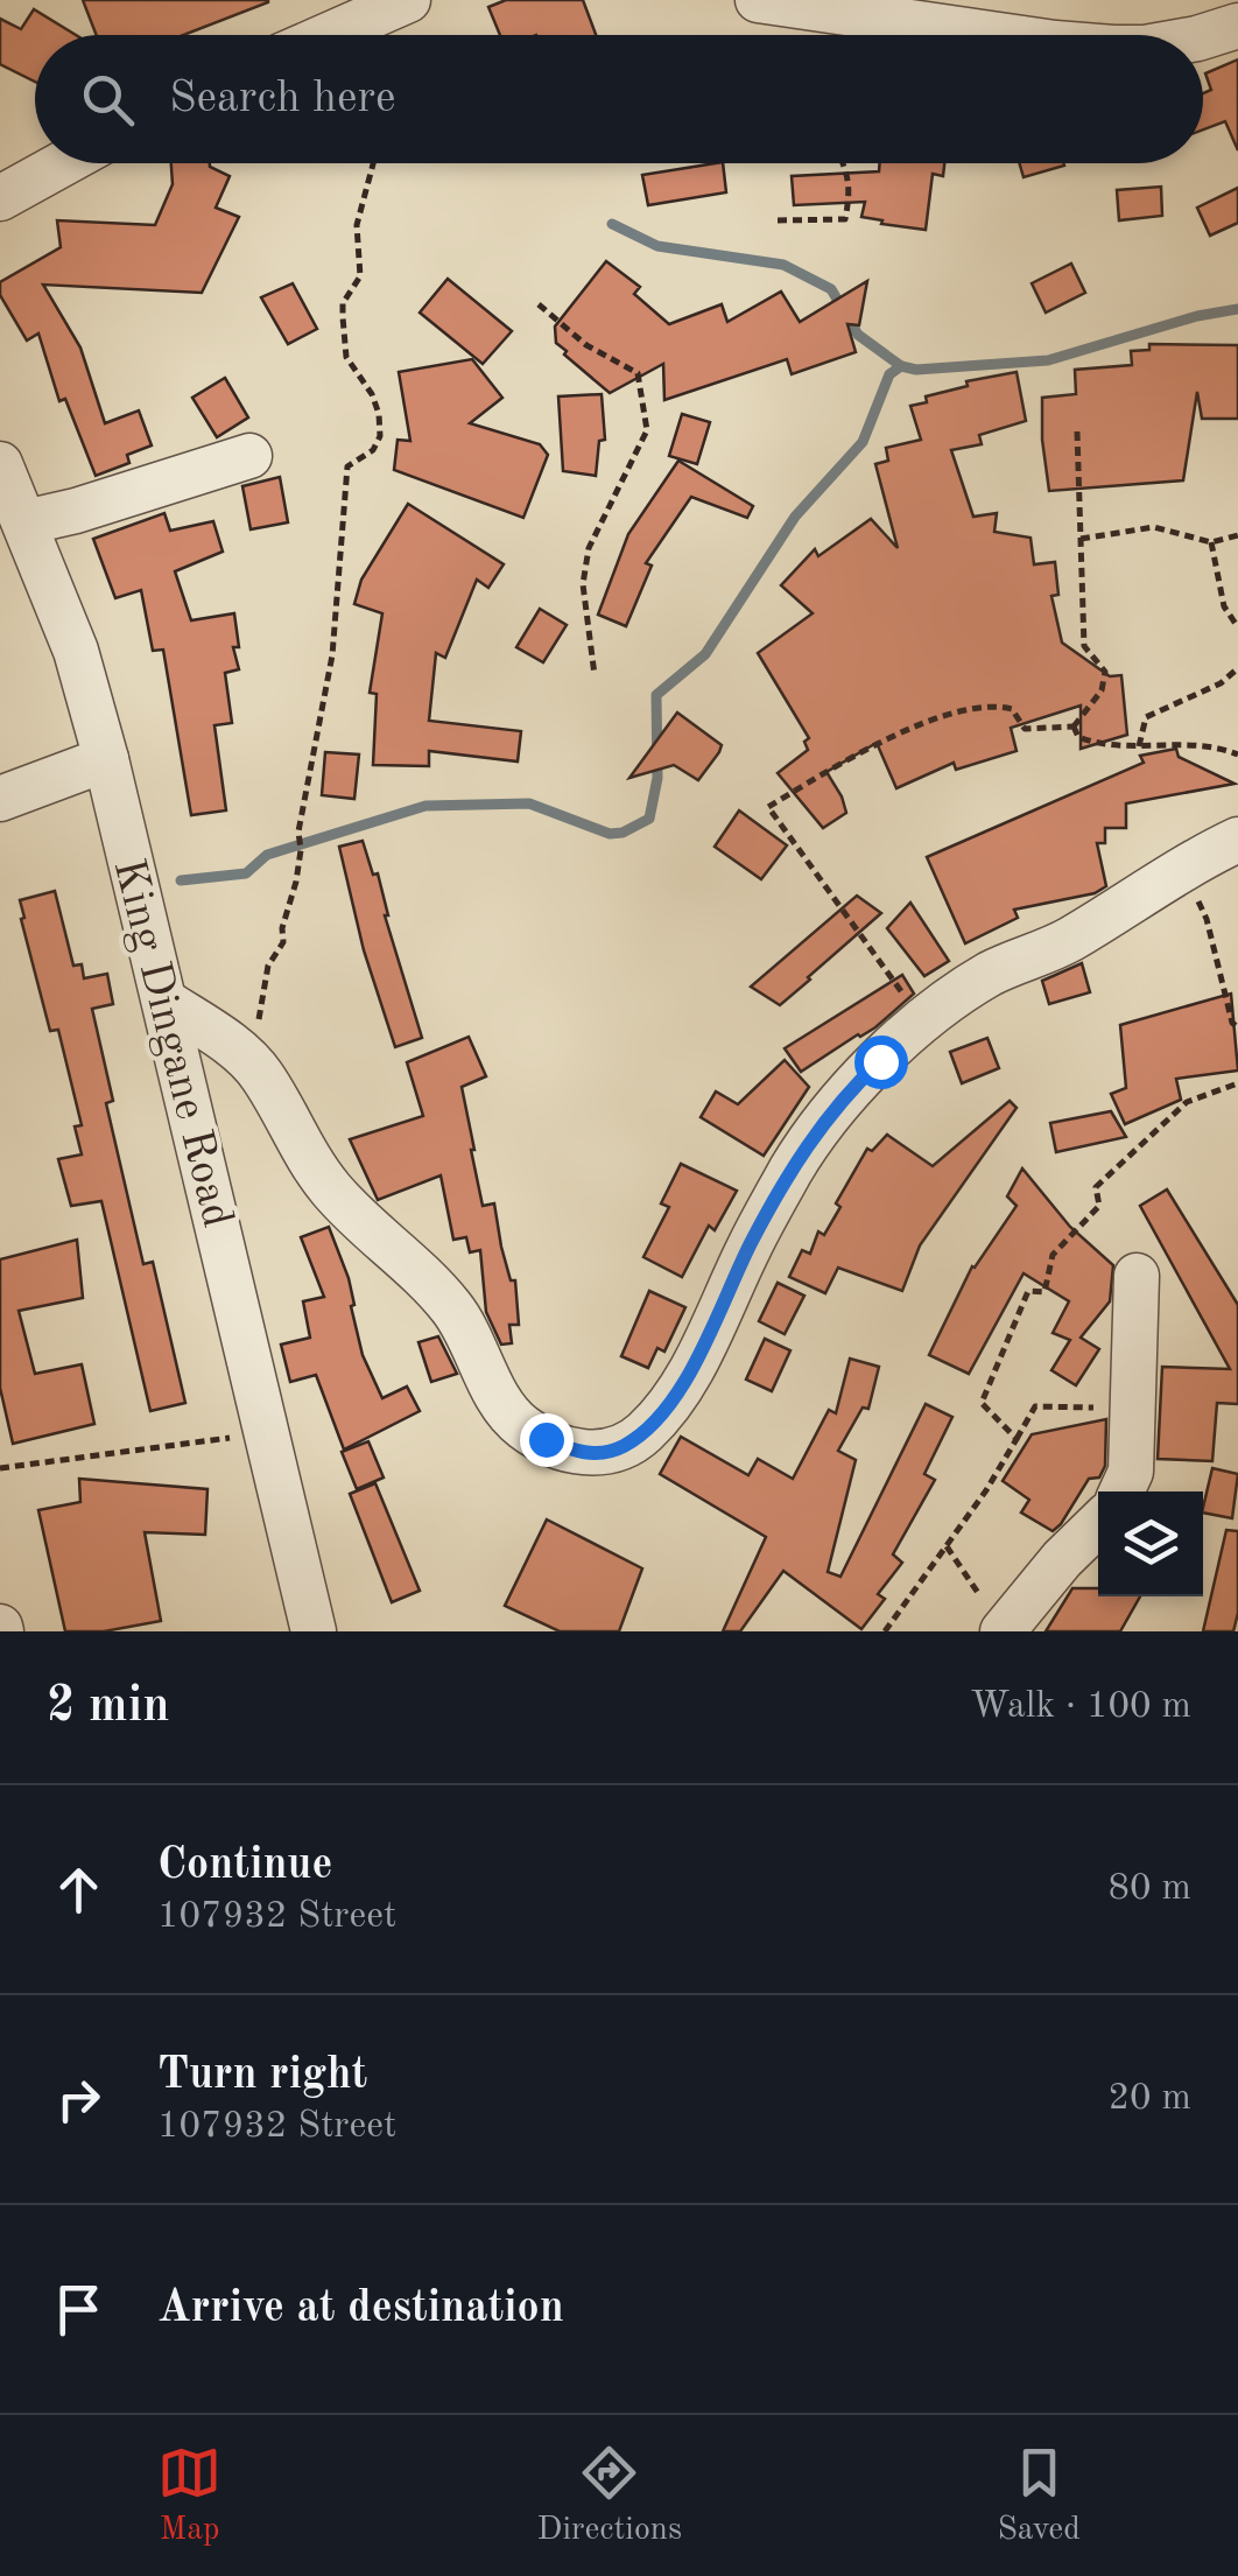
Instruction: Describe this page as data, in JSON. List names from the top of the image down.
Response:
{
  "streets": {
    "street": ["King Dingane Road"]
  },
  "page": {
    "search": "Search here",
    "heading": ["2 min", "Walk · 100 m"],
    "list": [
      ["Continue", "107932 Street", "80 m"],
      ["Turn right", "107932 Street", "20 m"],
      "Arrive at destination"
    ],
    "nav": ["Map", "Directions", "Saved"]
  }
}
